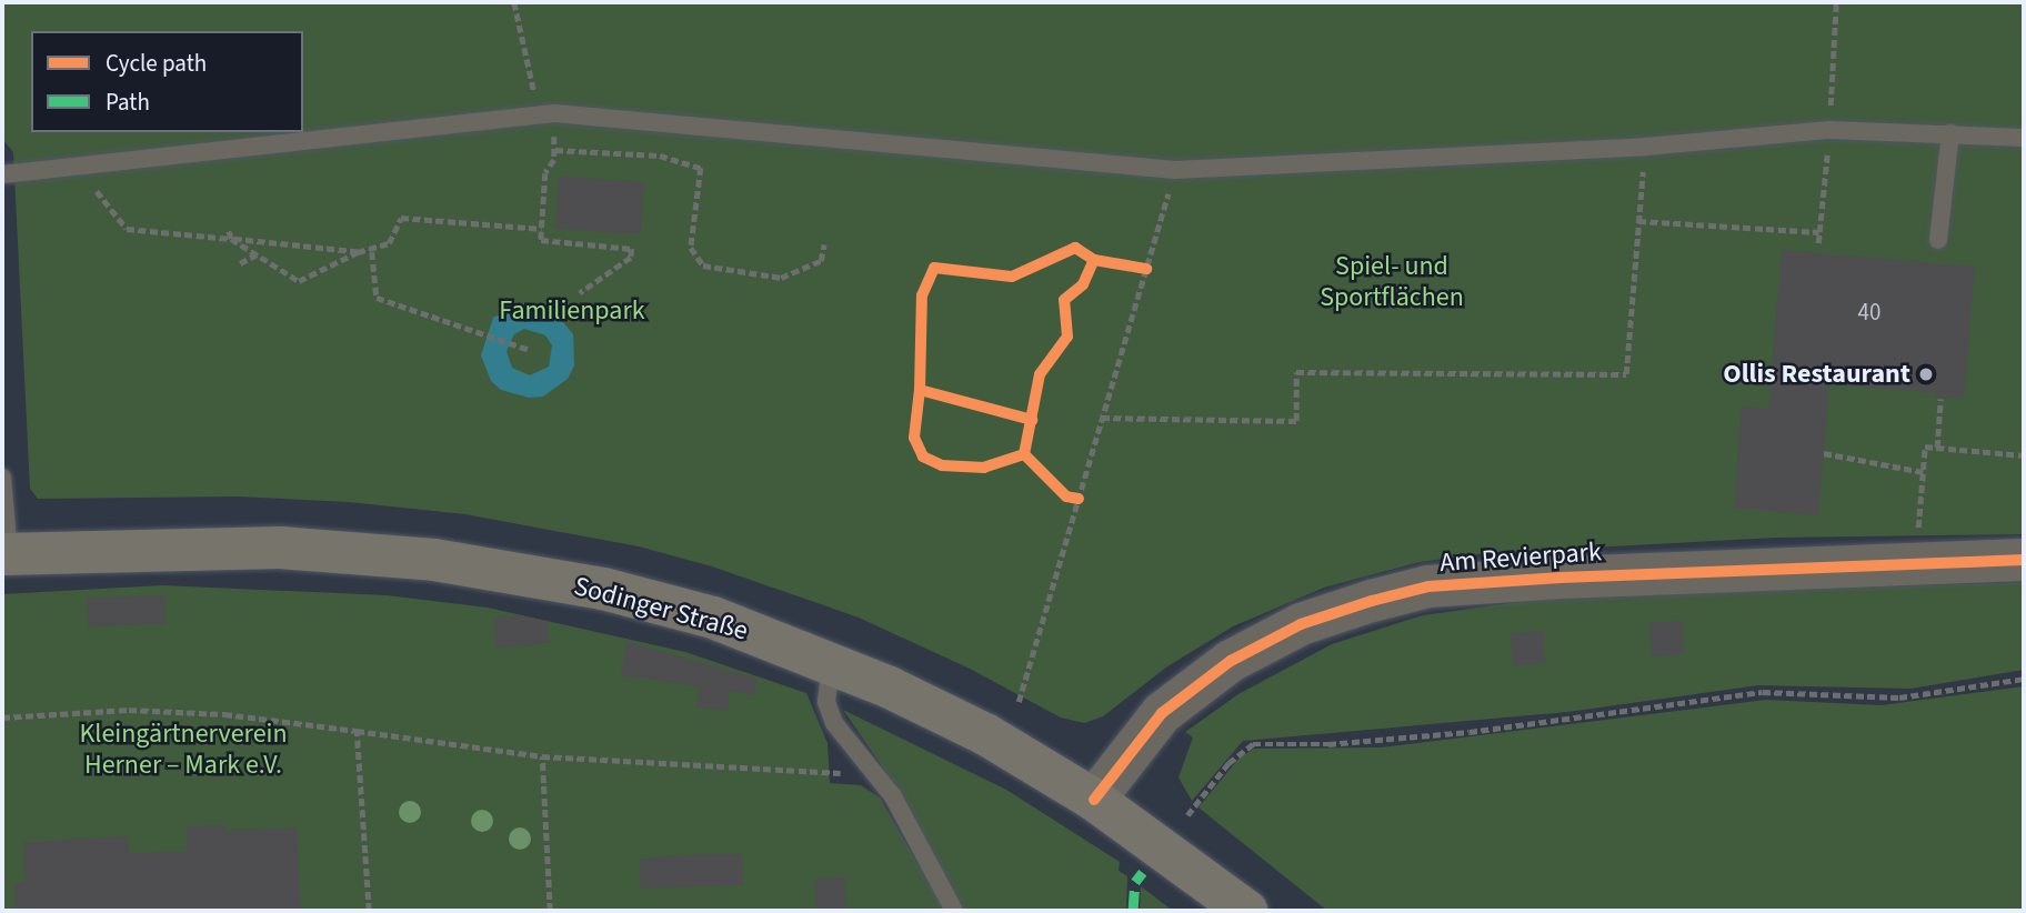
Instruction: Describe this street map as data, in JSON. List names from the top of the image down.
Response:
{
  "streets": {
    "main road": ["Sodinger Straße"],
    "street": ["Am Revierpark"]
  },
  "crossings": [
    ["Am Revierpark", "Sodinger Straße"]
  ],
  "parks": ["Spiel- und Sportflächen", "Familienpark", "Kleingärtnerverein Herner – Mark e.V."],
  "places": ["Ollis Restaurant"],
  "house_numbers": ["40"],
  "legend": ["Cycle path", "Path"]
}
